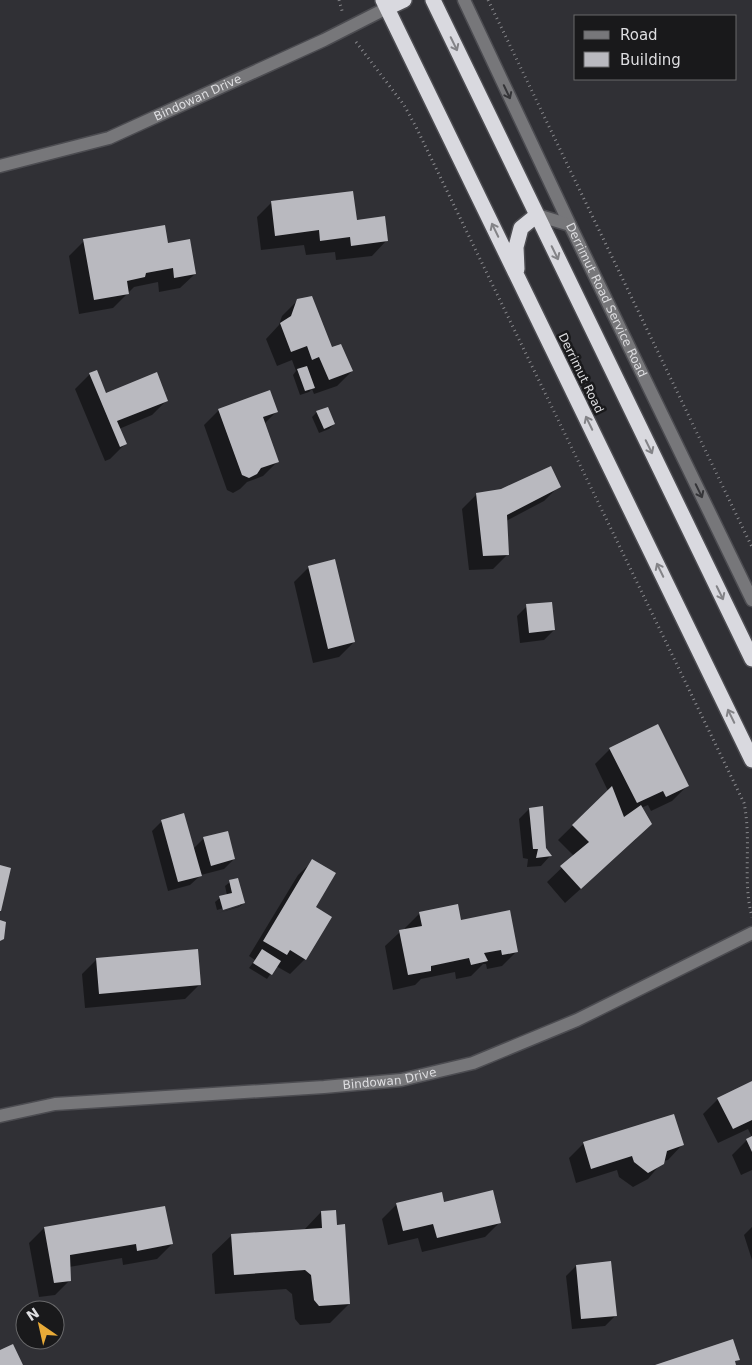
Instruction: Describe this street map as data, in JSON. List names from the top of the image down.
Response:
{
  "streets": {
    "highway": ["Derrimut Road"],
    "street": ["Bindowan Drive", "Derrimut Road Service Road"]
  },
  "crossings": [
    ["Bindowan Drive", "Derrimut Road"]
  ],
  "one_way": ["Derrimut Road Service Road"],
  "legend": ["Road", "Building"],
  "north": "top left"
}
